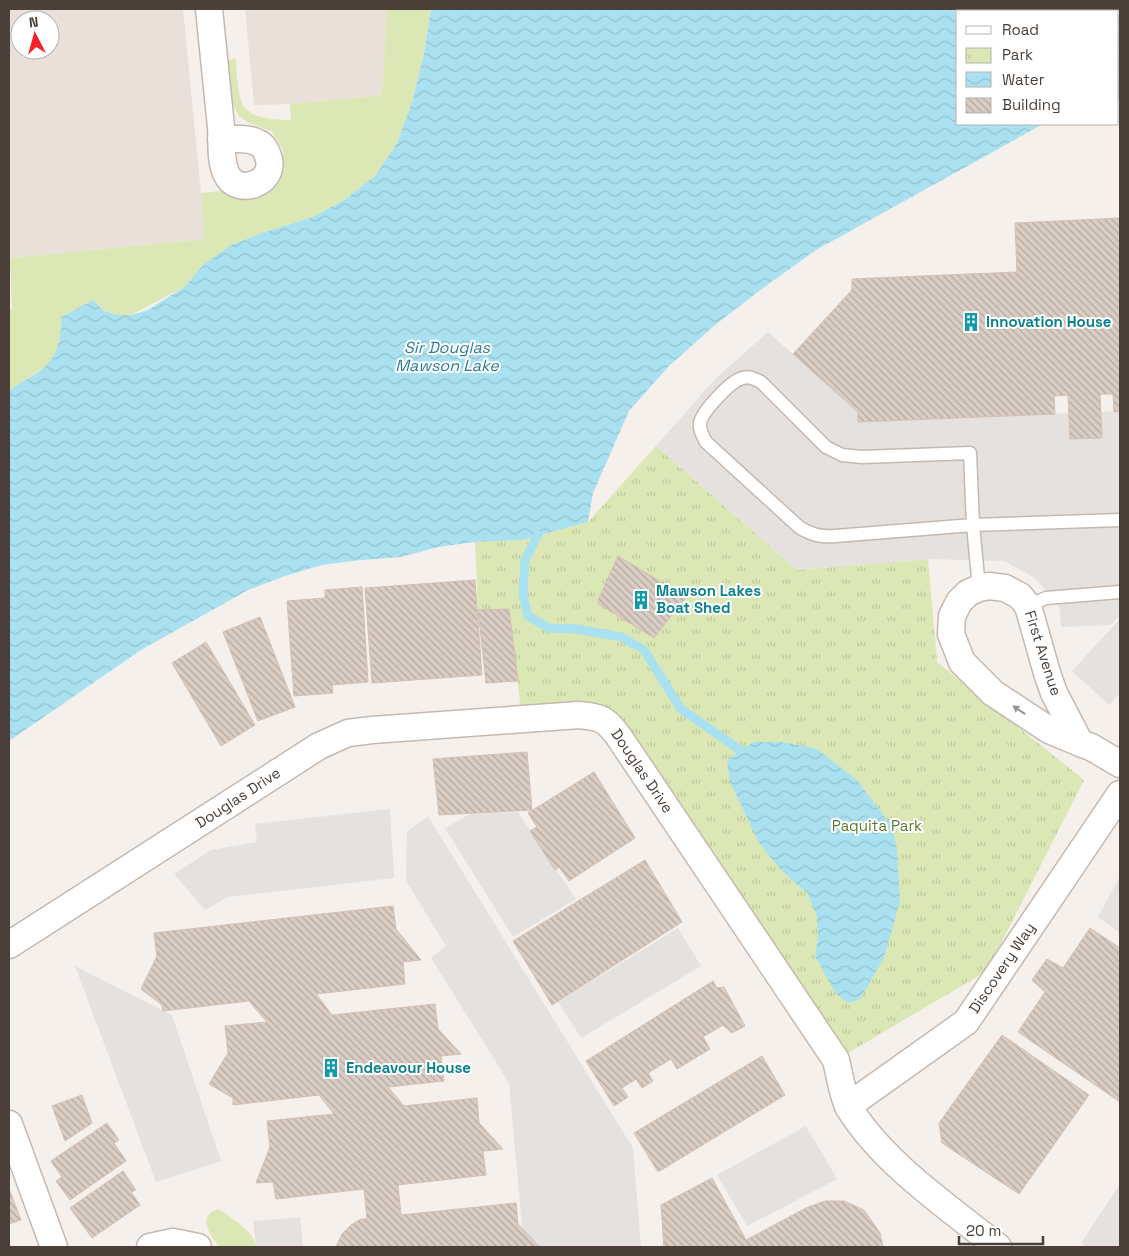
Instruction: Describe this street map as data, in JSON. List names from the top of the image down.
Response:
{
  "streets": {
    "street": ["First Avenue", "Douglas Drive", "Discovery Way"]
  },
  "crossings": [
    ["Douglas Drive", "Discovery Way"]
  ],
  "water": ["Sir Douglas Mawson Lake"],
  "parks": ["Paquita Park"],
  "places": {
    "building": ["Innovation House", "Mawson Lakes Boat Shed", "Endeavour House"]
  },
  "legend": [
    "Road",
    "Park",
    "Water",
    "Building"
  ],
  "scale_bar": "20 m",
  "north": "top"
}
